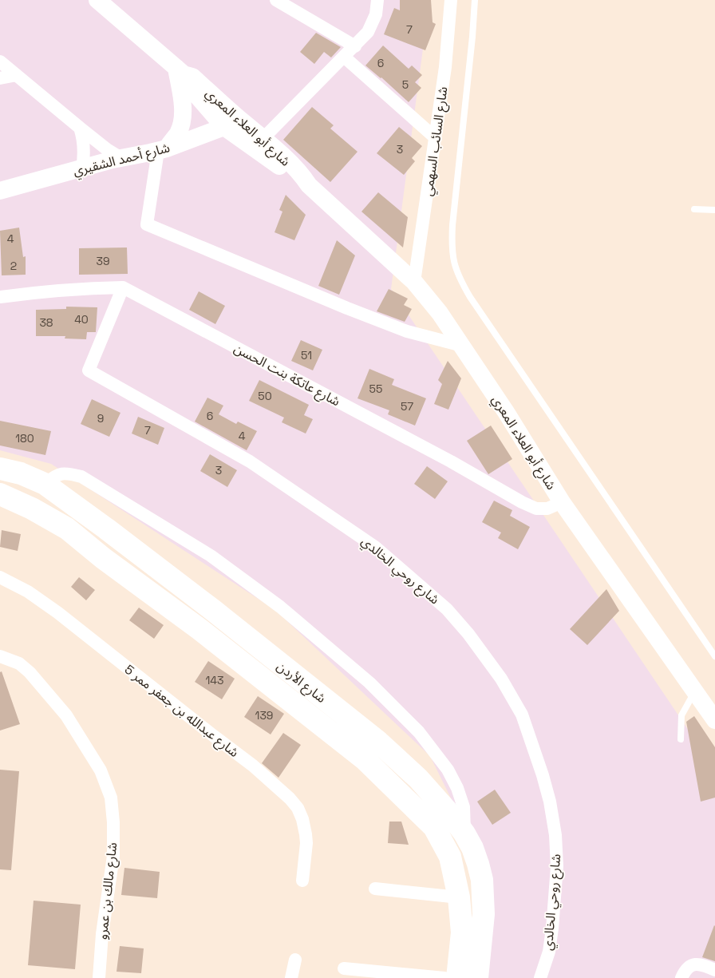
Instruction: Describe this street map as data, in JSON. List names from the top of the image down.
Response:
{
  "streets": {
    "highway": ["شارع الأردن"],
    "street": [
      "شارع أبو العلاء المعري",
      "شارع السائب السهمي",
      "شارع أحمد الشقيري",
      "شارع عاتكة بنت الحسن",
      "شارع روحي الخالدي",
      "شارع عبدالله بن جعفر ممر 5",
      "شارع مالك بن عمرو"
    ]
  },
  "crossings": [
    ["شارع أبو العلاء المعري", "شارع السائب السهمي"],
    ["شارع أبو العلاء المعري", "شارع أحمد الشقيري"],
    ["شارع أبو العلاء المعري", "شارع عاتكة بنت الحسن"],
    ["شارع عاتكة بنت الحسن", "شارع روحي الخالدي"]
  ],
  "house_numbers": [
    "7",
    "6",
    "5",
    "3",
    "4",
    "39",
    "2",
    "40",
    "38",
    "51",
    "55",
    "50",
    "57",
    "6",
    "9",
    "7",
    "4",
    "180",
    "3",
    "143",
    "139"
  ]
}
